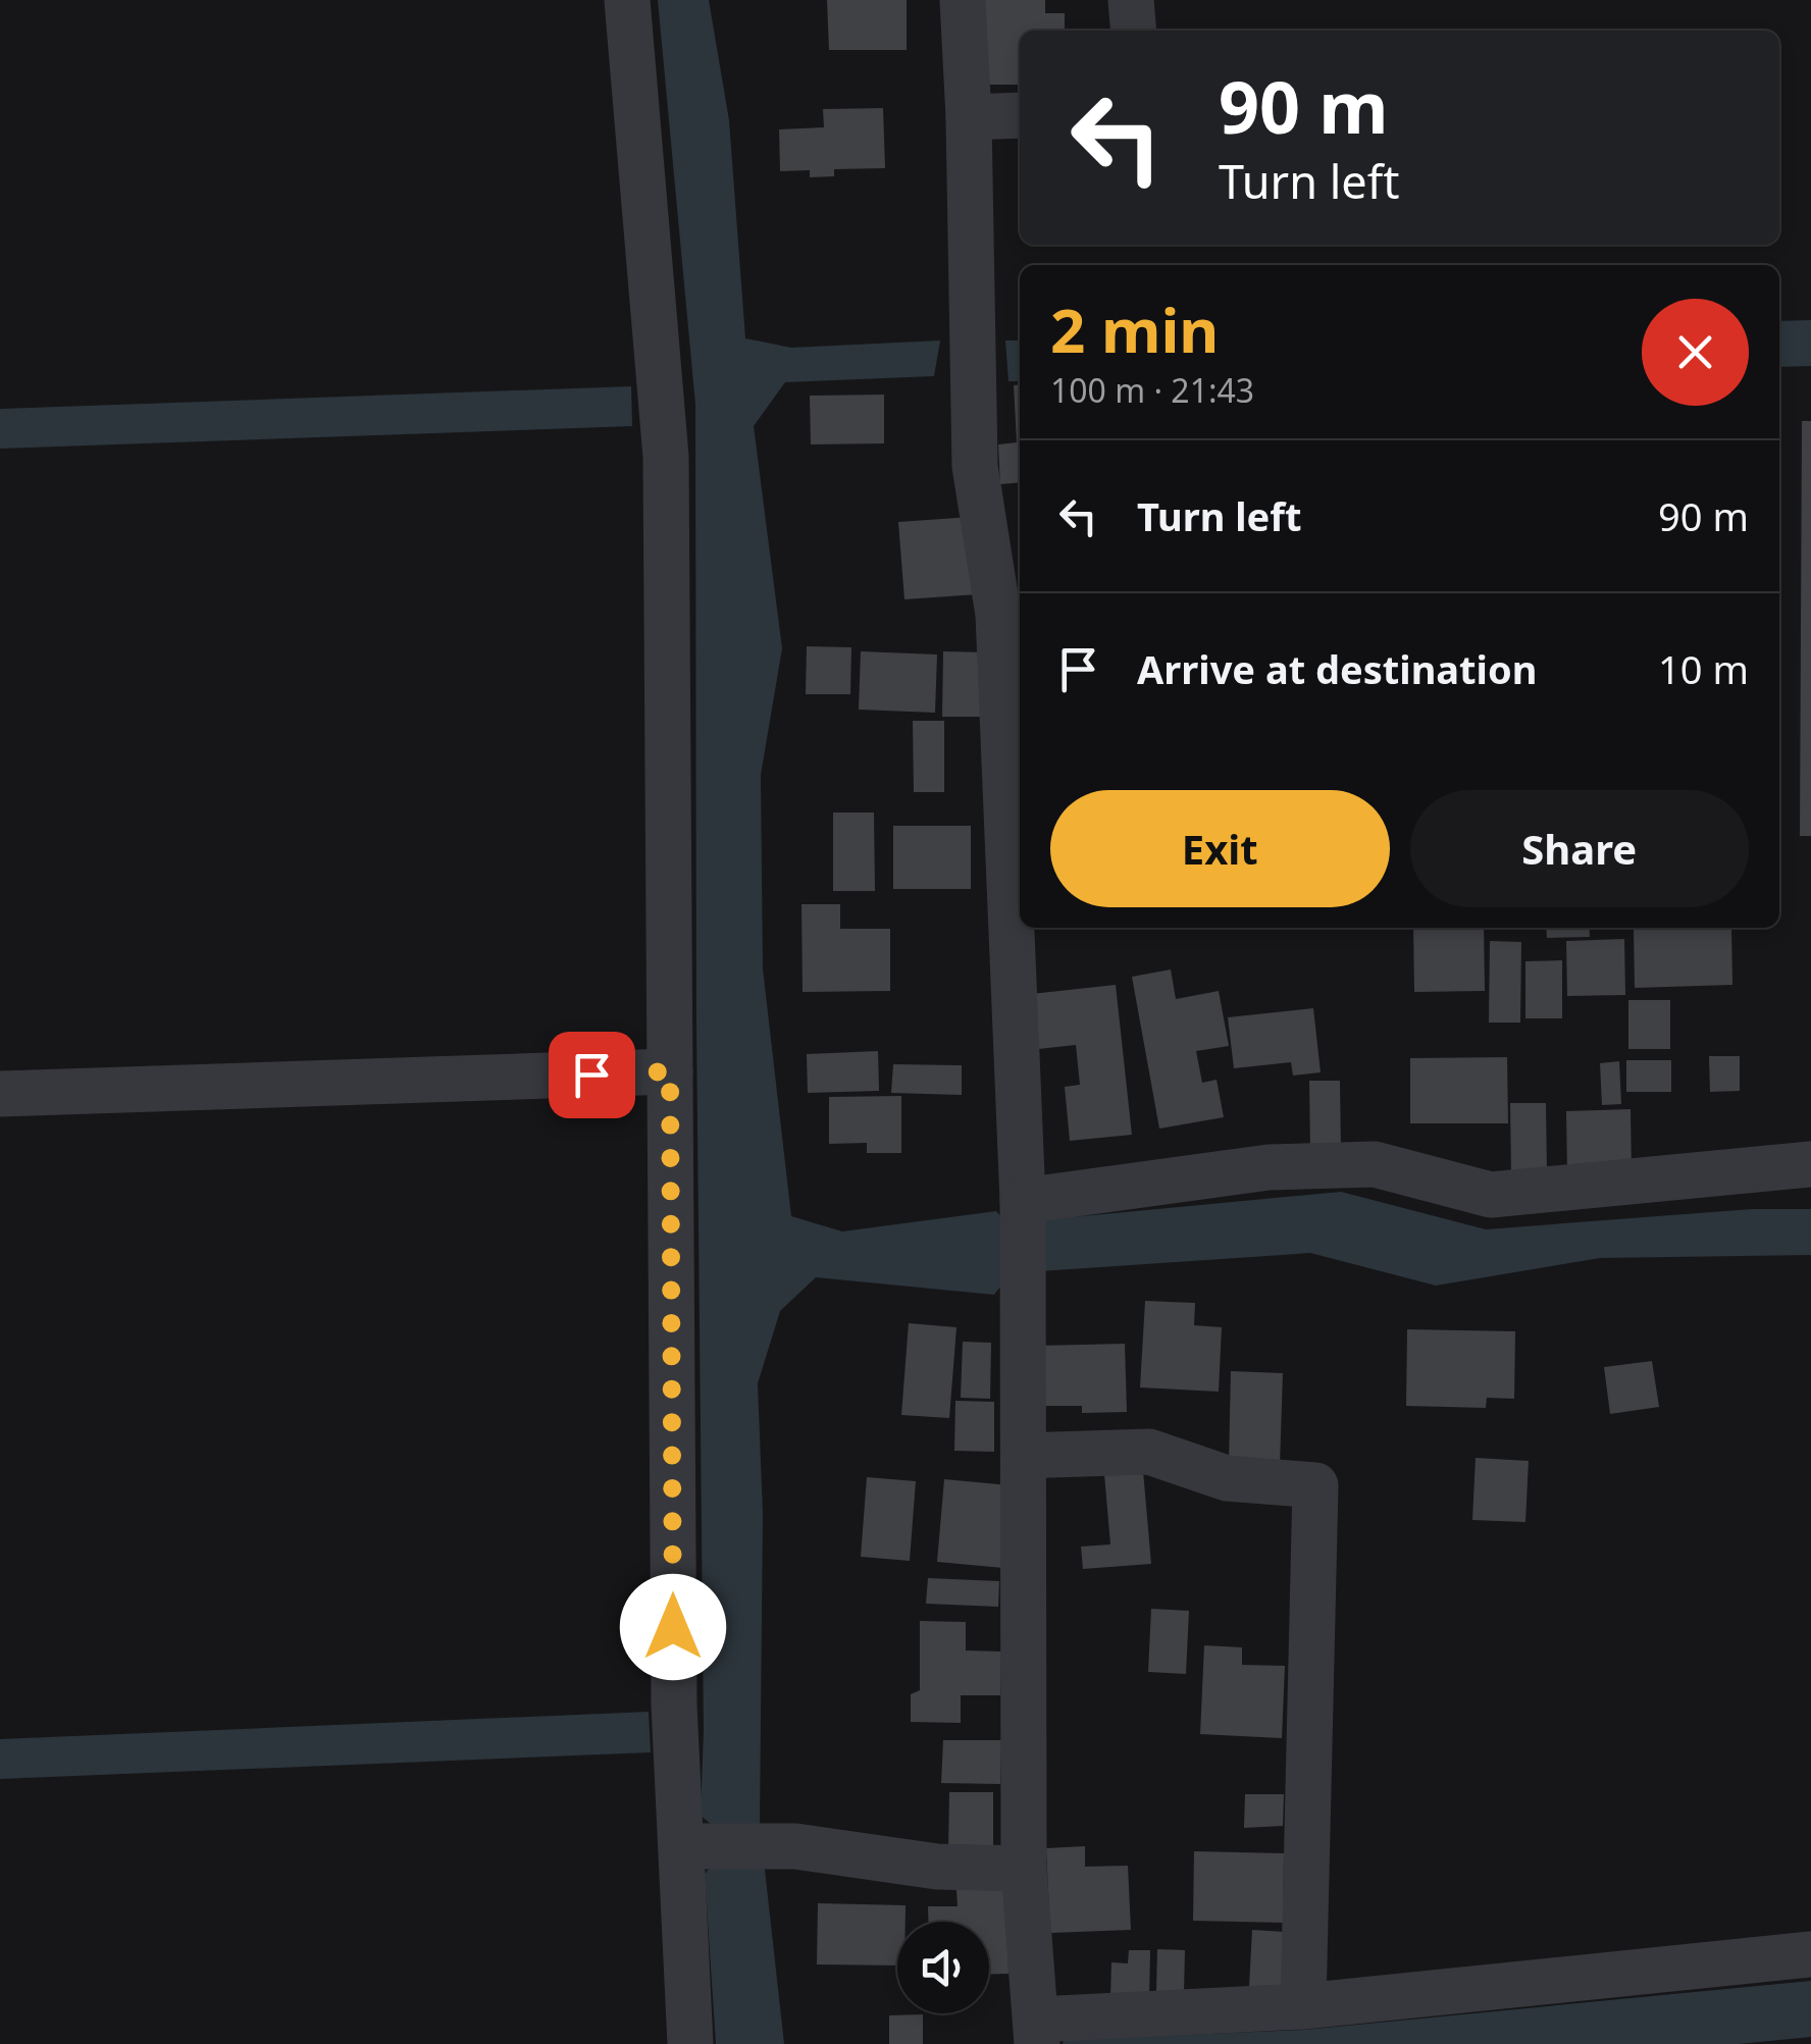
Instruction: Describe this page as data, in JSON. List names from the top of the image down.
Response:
{
  "page": {
    "turn": ["90 m", "Turn left"],
    "heading": ["2 min", "100 m · 21:43"],
    "list": [
      {
        "name": "Turn left",
        "value": "90 m"
      },
      {
        "name": "Arrive at destination",
        "value": "10 m"
      }
    ],
    "buttons": ["Exit", "Share"]
  }
}
